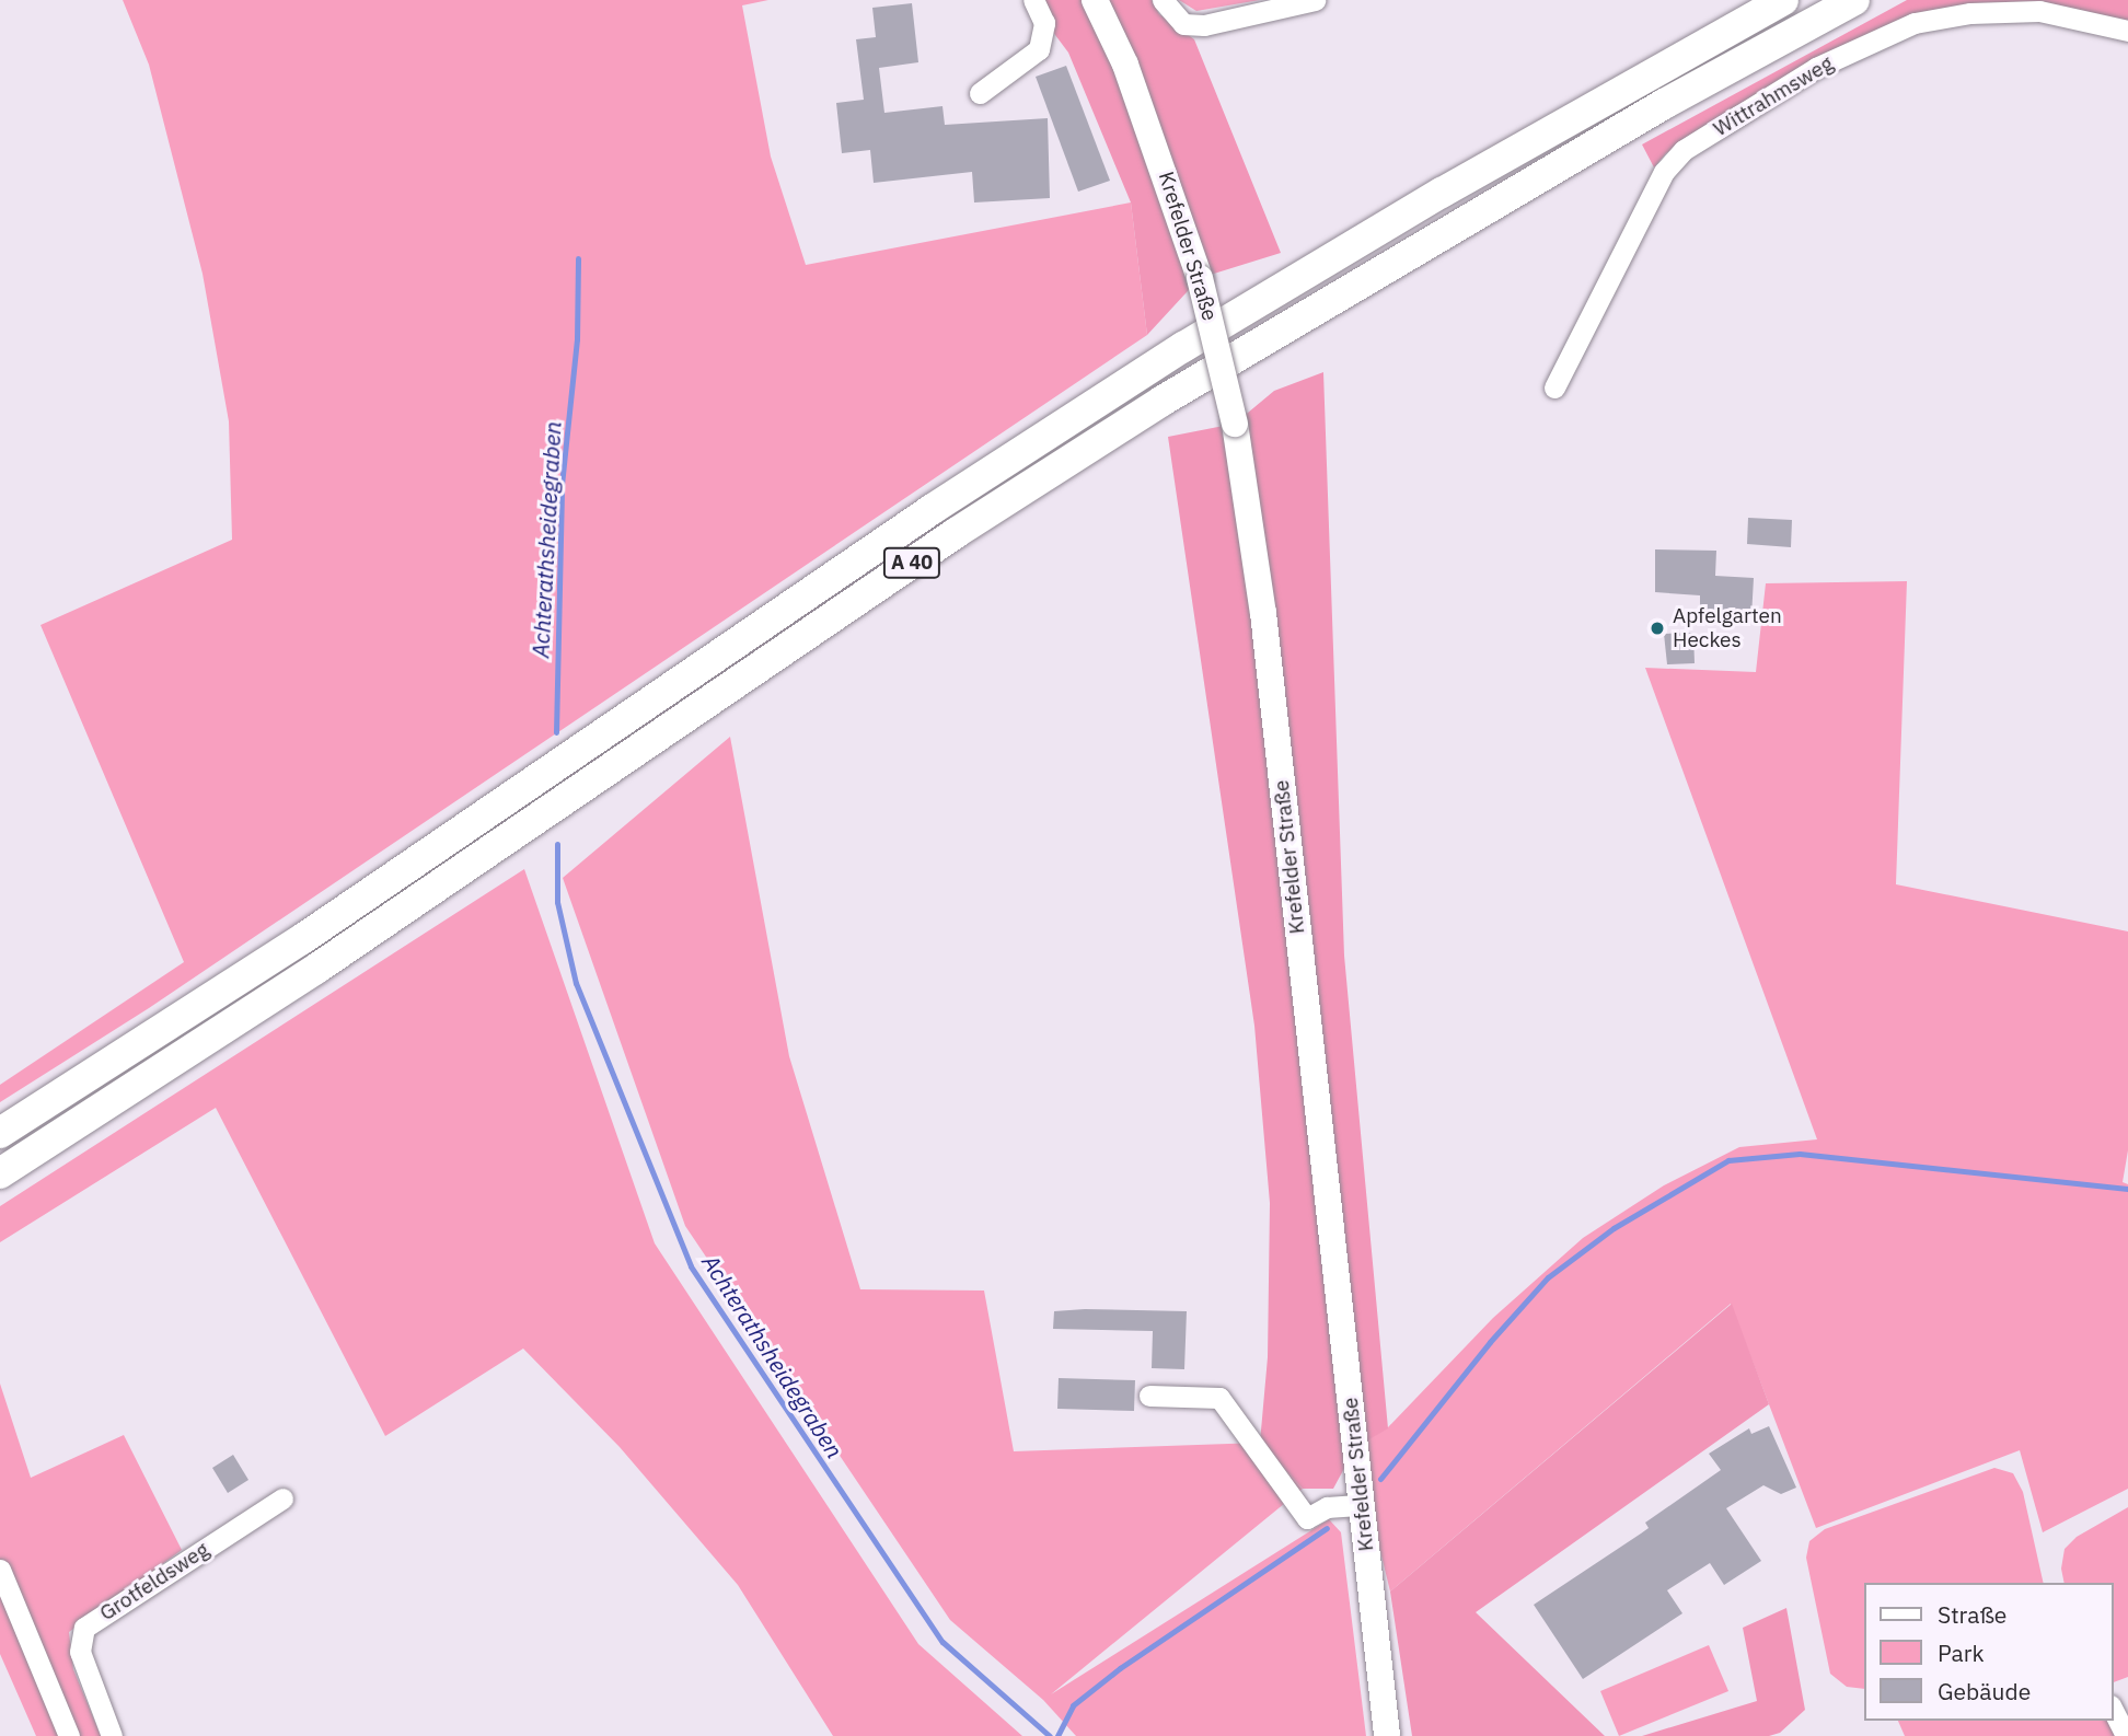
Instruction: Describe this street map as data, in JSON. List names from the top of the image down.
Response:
{
  "streets": {
    "highway": ["A 40"],
    "main road": ["Krefelder Straße"],
    "street": ["Wittrahmsweg", "Grotfeldsweg"]
  },
  "water": ["Achterathsheidegraben"],
  "places": ["Apfelgarten Heckes"],
  "legend": ["Straße", "Park", "Gebäude"]
}
